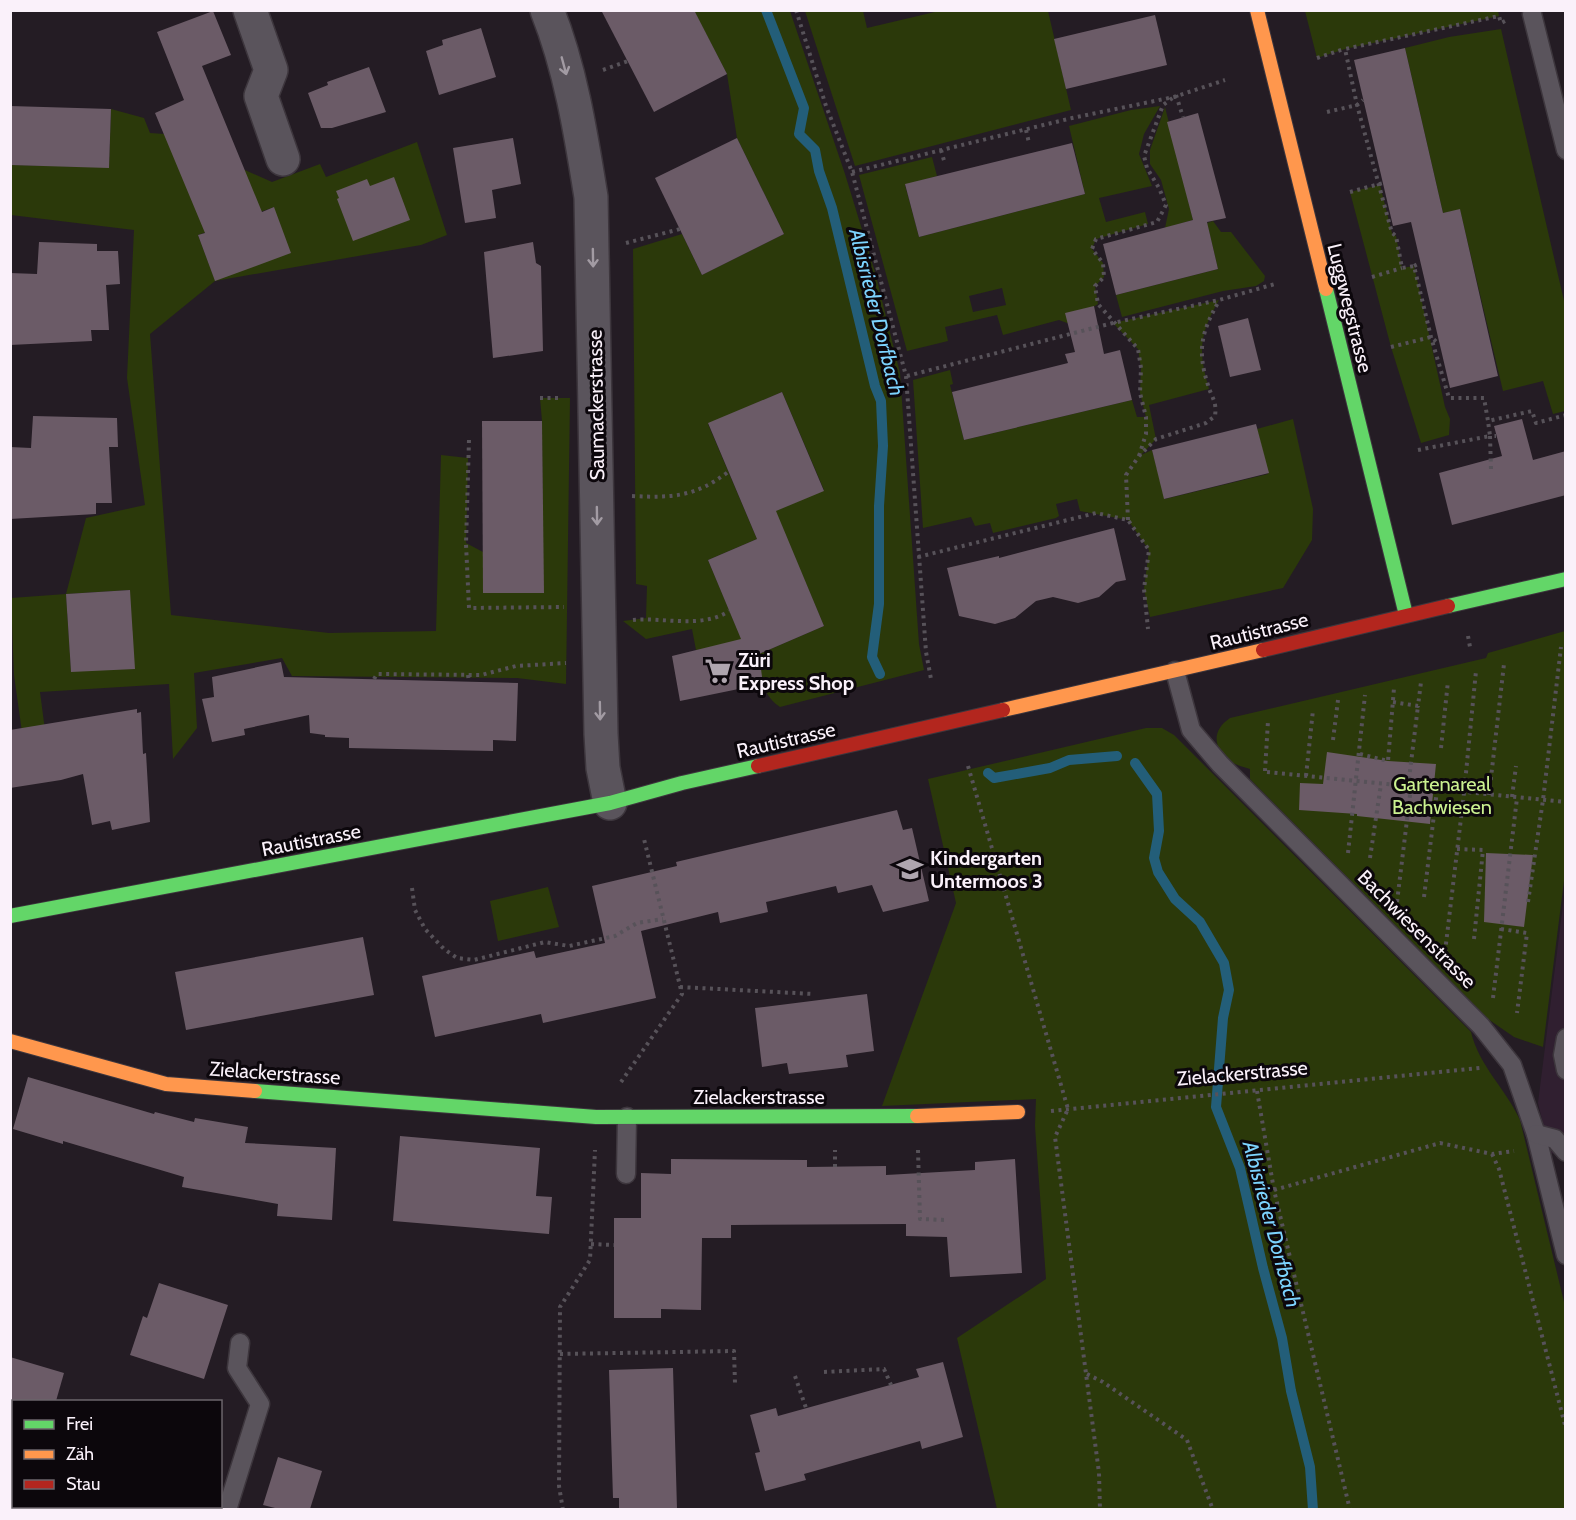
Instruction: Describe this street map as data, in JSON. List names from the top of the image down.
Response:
{
  "streets": {
    "street": [
      "Luggwegstrasse",
      "Saumackerstrasse",
      "Rautistrasse",
      "Zielackerstrasse"
    ],
    "lane": ["Bachwiesenstrasse"]
  },
  "crossings": [
    ["Luggwegstrasse", "Rautistrasse"],
    ["Saumackerstrasse", "Rautistrasse"],
    ["Rautistrasse", "Bachwiesenstrasse"],
    ["Bachwiesenstrasse", "Zielackerstrasse"]
  ],
  "one_way": ["Saumackerstrasse"],
  "water": ["Albisrieder Dorfbach"],
  "parks": ["Gartenareal Bachwiesen"],
  "places": {
    "supermarket": ["Züri Express Shop"],
    "school or university": ["Kindergarten Untermoos 3"]
  },
  "legend": ["Frei", "Zäh", "Stau"]
}
